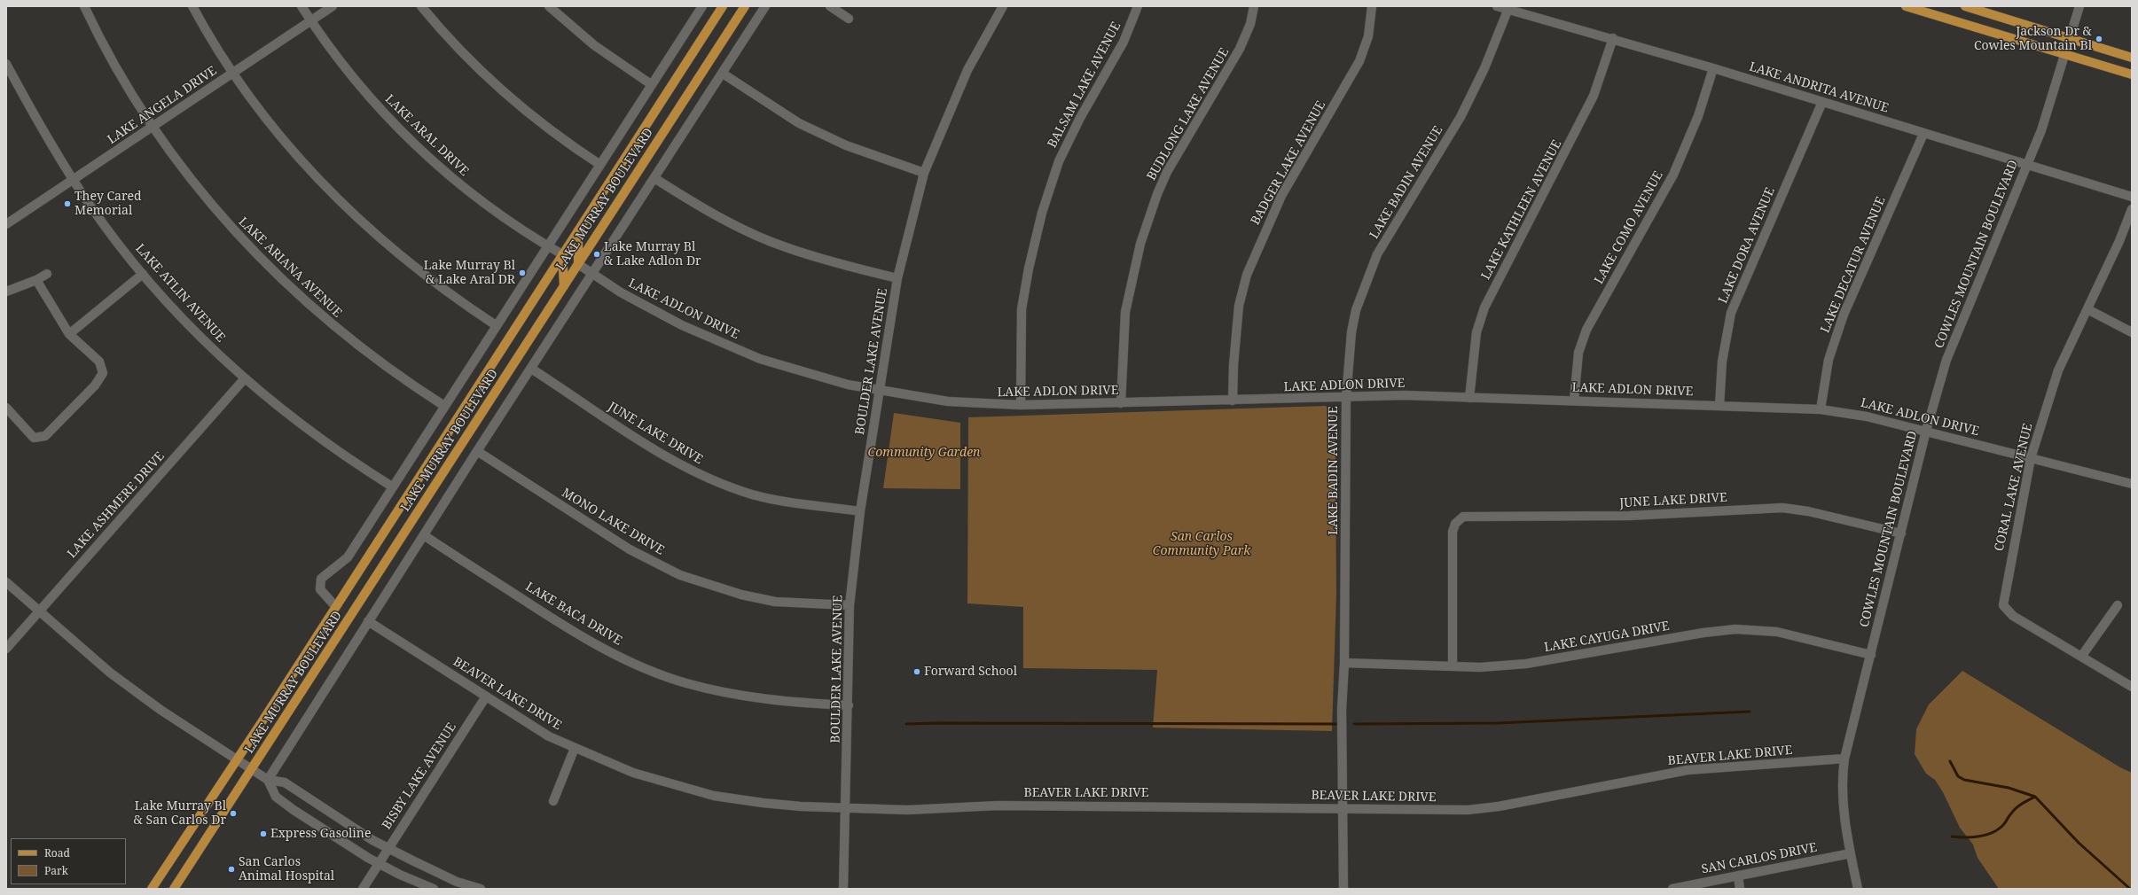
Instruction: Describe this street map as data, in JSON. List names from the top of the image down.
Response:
{
  "streets": {
    "main road": ["LAKE MURRAY BOULEVARD"],
    "street": [
      "BALSAM LAKE AVENUE",
      "LAKE ANDRITA AVENUE",
      "LAKE ANGELA DRIVE",
      "BUDLONG LAKE AVENUE",
      "LAKE ARAL DRIVE",
      "BADGER LAKE AVENUE",
      "LAKE BADIN AVENUE",
      "LAKE KATHLEEN AVENUE",
      "LAKE COMO AVENUE",
      "LAKE DORA AVENUE",
      "COWLES MOUNTAIN BOULEVARD",
      "LAKE DECATUR AVENUE",
      "LAKE ARIANA AVENUE",
      "LAKE ATLIN AVENUE",
      "LAKE ADLON DRIVE",
      "BOULDER LAKE AVENUE",
      "JUNE LAKE DRIVE",
      "CORAL LAKE AVENUE",
      "LAKE ASHMERE DRIVE",
      "MONO LAKE DRIVE",
      "LAKE BACA DRIVE",
      "LAKE CAYUGA DRIVE",
      "BEAVER LAKE DRIVE",
      "BISBY LAKE AVENUE",
      "SAN CARLOS DRIVE"
    ]
  },
  "crossings": [
    ["BALSAM LAKE AVENUE", "LAKE ADLON DRIVE"],
    ["LAKE ANDRITA AVENUE", "LAKE BADIN AVENUE"],
    ["LAKE ANDRITA AVENUE", "LAKE KATHLEEN AVENUE"],
    ["LAKE ANDRITA AVENUE", "LAKE COMO AVENUE"],
    ["LAKE ANDRITA AVENUE", "LAKE DORA AVENUE"],
    ["LAKE ANDRITA AVENUE", "COWLES MOUNTAIN BOULEVARD"],
    ["LAKE ANDRITA AVENUE", "LAKE DECATUR AVENUE"],
    ["LAKE ANGELA DRIVE", "LAKE ARAL DRIVE"],
    ["LAKE ANGELA DRIVE", "LAKE ARIANA AVENUE"],
    ["LAKE ANGELA DRIVE", "LAKE ATLIN AVENUE"],
    ["BUDLONG LAKE AVENUE", "LAKE ADLON DRIVE"],
    ["LAKE ARAL DRIVE", "LAKE MURRAY BOULEVARD"],
    ["BADGER LAKE AVENUE", "LAKE ADLON DRIVE"],
    ["LAKE BADIN AVENUE", "LAKE ADLON DRIVE"],
    ["LAKE BADIN AVENUE", "LAKE CAYUGA DRIVE"],
    ["LAKE BADIN AVENUE", "BEAVER LAKE DRIVE"],
    ["LAKE MURRAY BOULEVARD", "LAKE ARIANA AVENUE"],
    ["LAKE MURRAY BOULEVARD", "LAKE ATLIN AVENUE"],
    ["LAKE MURRAY BOULEVARD", "LAKE ADLON DRIVE"],
    ["LAKE KATHLEEN AVENUE", "LAKE ADLON DRIVE"],
    ["LAKE COMO AVENUE", "LAKE ADLON DRIVE"],
    ["LAKE DORA AVENUE", "LAKE ADLON DRIVE"],
    ["COWLES MOUNTAIN BOULEVARD", "LAKE ADLON DRIVE"],
    ["COWLES MOUNTAIN BOULEVARD", "JUNE LAKE DRIVE"],
    ["COWLES MOUNTAIN BOULEVARD", "LAKE CAYUGA DRIVE"],
    ["COWLES MOUNTAIN BOULEVARD", "BEAVER LAKE DRIVE"],
    ["COWLES MOUNTAIN BOULEVARD", "SAN CARLOS DRIVE"],
    ["LAKE DECATUR AVENUE", "LAKE ADLON DRIVE"],
    ["LAKE ATLIN AVENUE", "LAKE ASHMERE DRIVE"],
    ["LAKE ADLON DRIVE", "BOULDER LAKE AVENUE"],
    ["LAKE ADLON DRIVE", "CORAL LAKE AVENUE"],
    ["BOULDER LAKE AVENUE", "JUNE LAKE DRIVE"],
    ["BOULDER LAKE AVENUE", "MONO LAKE DRIVE"],
    ["BOULDER LAKE AVENUE", "LAKE BACA DRIVE"],
    ["BOULDER LAKE AVENUE", "BEAVER LAKE DRIVE"],
    ["JUNE LAKE DRIVE", "LAKE CAYUGA DRIVE"],
    ["BEAVER LAKE DRIVE", "BISBY LAKE AVENUE"]
  ],
  "parks": ["Community Garden", "San Carlos Community Park"],
  "places": [
    "Jackson Dr & Cowles Mountain Bl",
    "They Cared Memorial",
    "Lake Murray Bl & Lake Adlon Dr",
    "Lake Murray Bl & Lake Aral DR",
    "Forward School",
    "Lake Murray Bl & San Carlos Dr",
    "Express Gasoline",
    "San Carlos Animal Hospital"
  ],
  "legend": ["Road", "Park"]
}
